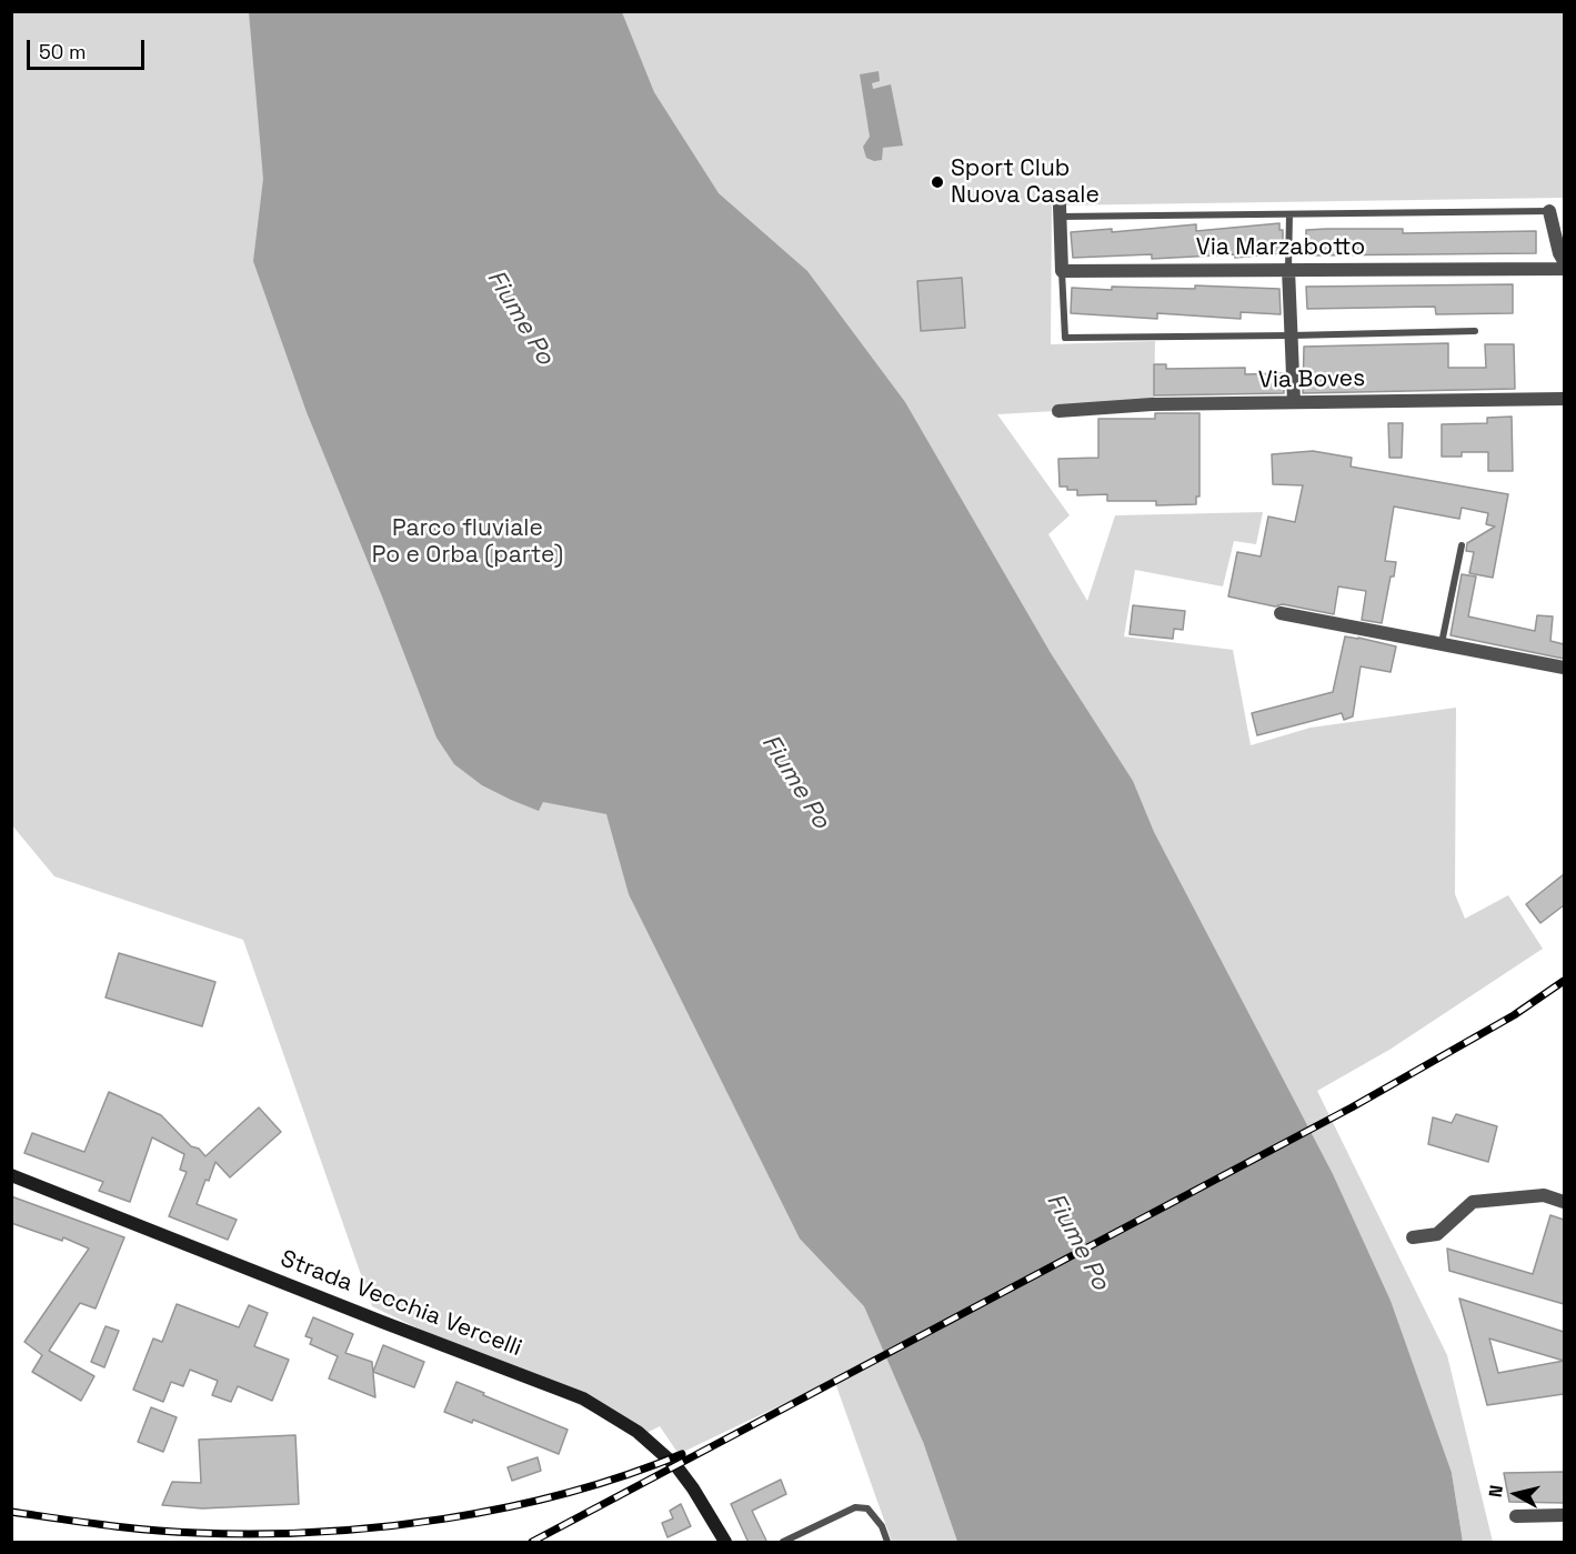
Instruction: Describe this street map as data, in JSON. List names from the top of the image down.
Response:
{
  "streets": {
    "street": ["Via Marzabotto", "Via Boves", "Strada Vecchia Vercelli"]
  },
  "water": ["Fiume Po"],
  "parks": ["Parco fluviale Po e Orba (parte)"],
  "places": ["Sport Club Nuova Casale"],
  "scale_bar": "50 m",
  "north": "left"
}
